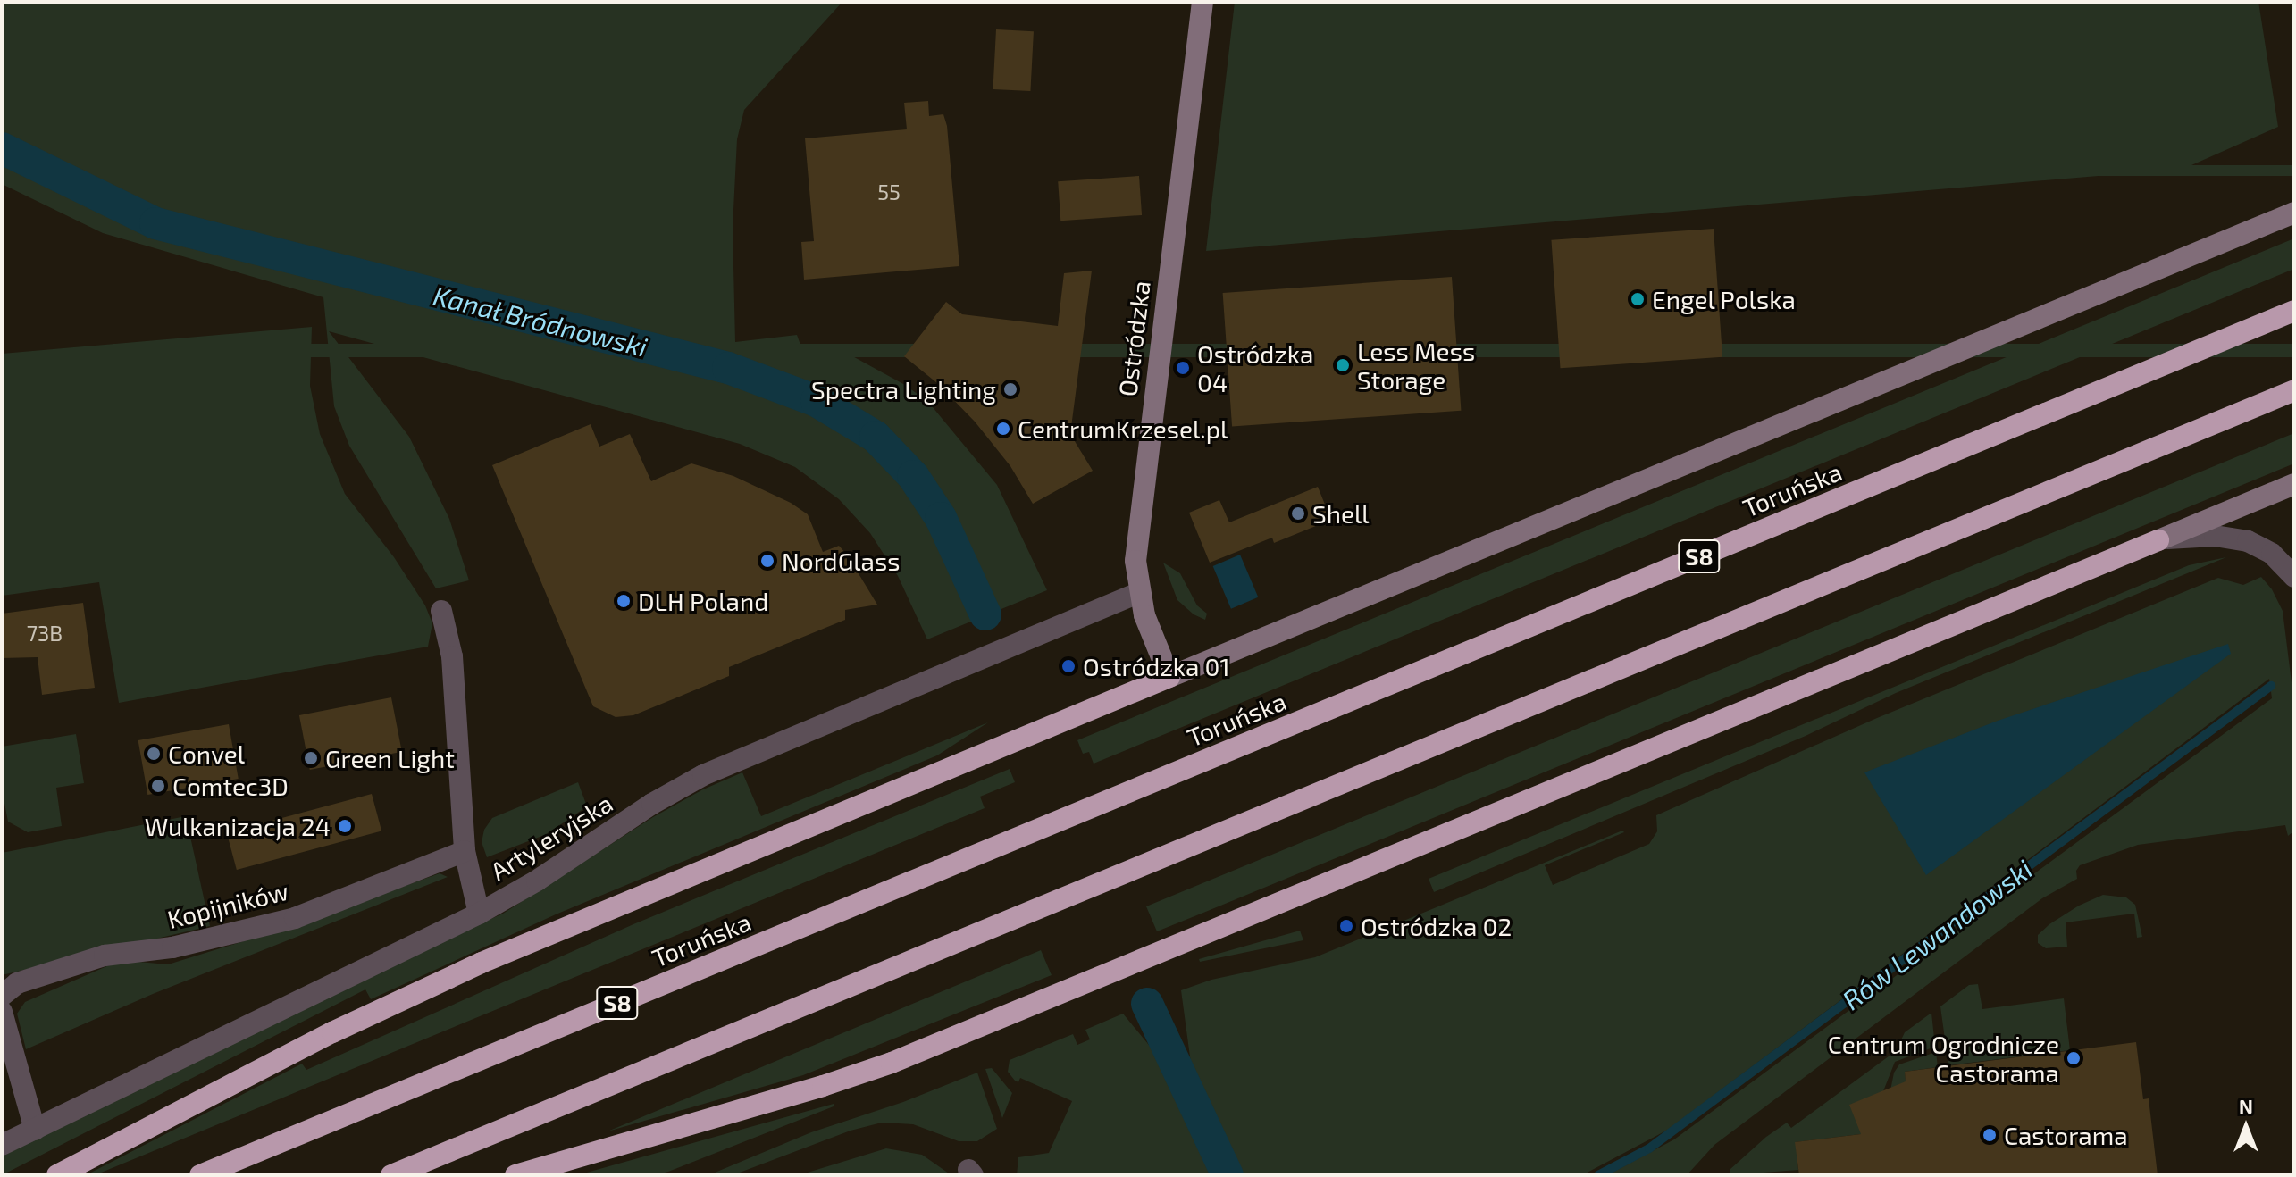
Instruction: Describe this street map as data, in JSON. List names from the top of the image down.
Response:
{
  "streets": {
    "highway": ["Toruńska", "S8"],
    "street": ["Ostródzka", "Artyleryjska", "Kopijników"]
  },
  "crossings": [
    ["Ostródzka", "Artyleryjska"]
  ],
  "water": ["Kanał Bródnowski", "Rów Lewandowski"],
  "places": [
    "Engel Polska",
    "Less Mess Storage",
    "Ostródzka 04",
    "Spectra Lighting",
    "CentrumKrzesel.pl",
    "Shell",
    "NordGlass",
    "DLH Poland",
    "Ostródzka 01",
    "Convel",
    "Green Light",
    "Comtec3D",
    "Wulkanizacja 24",
    "Ostródzka 02",
    "Centrum Ogrodnicze Castorama",
    "Castorama"
  ],
  "house_numbers": ["55", "73B"],
  "north": "top"
}
